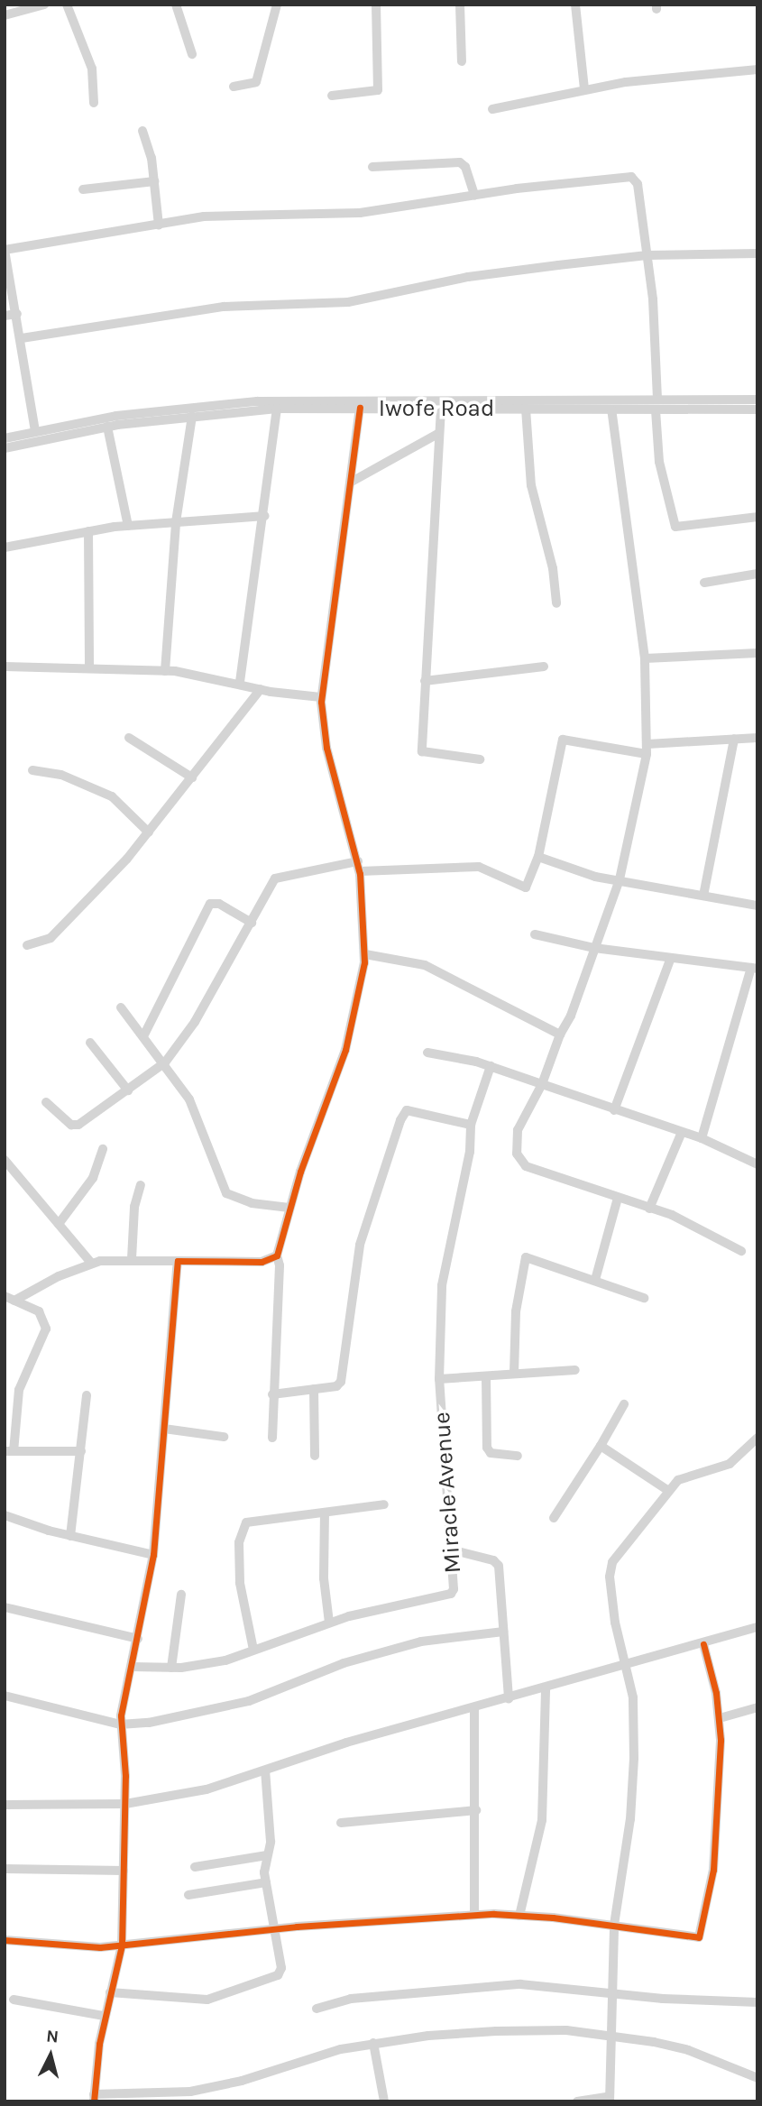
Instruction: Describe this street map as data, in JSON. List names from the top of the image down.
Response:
{
  "streets": {
    "street": ["Iwofe Road", "Miracle Avenue"]
  },
  "north": "top"
}
